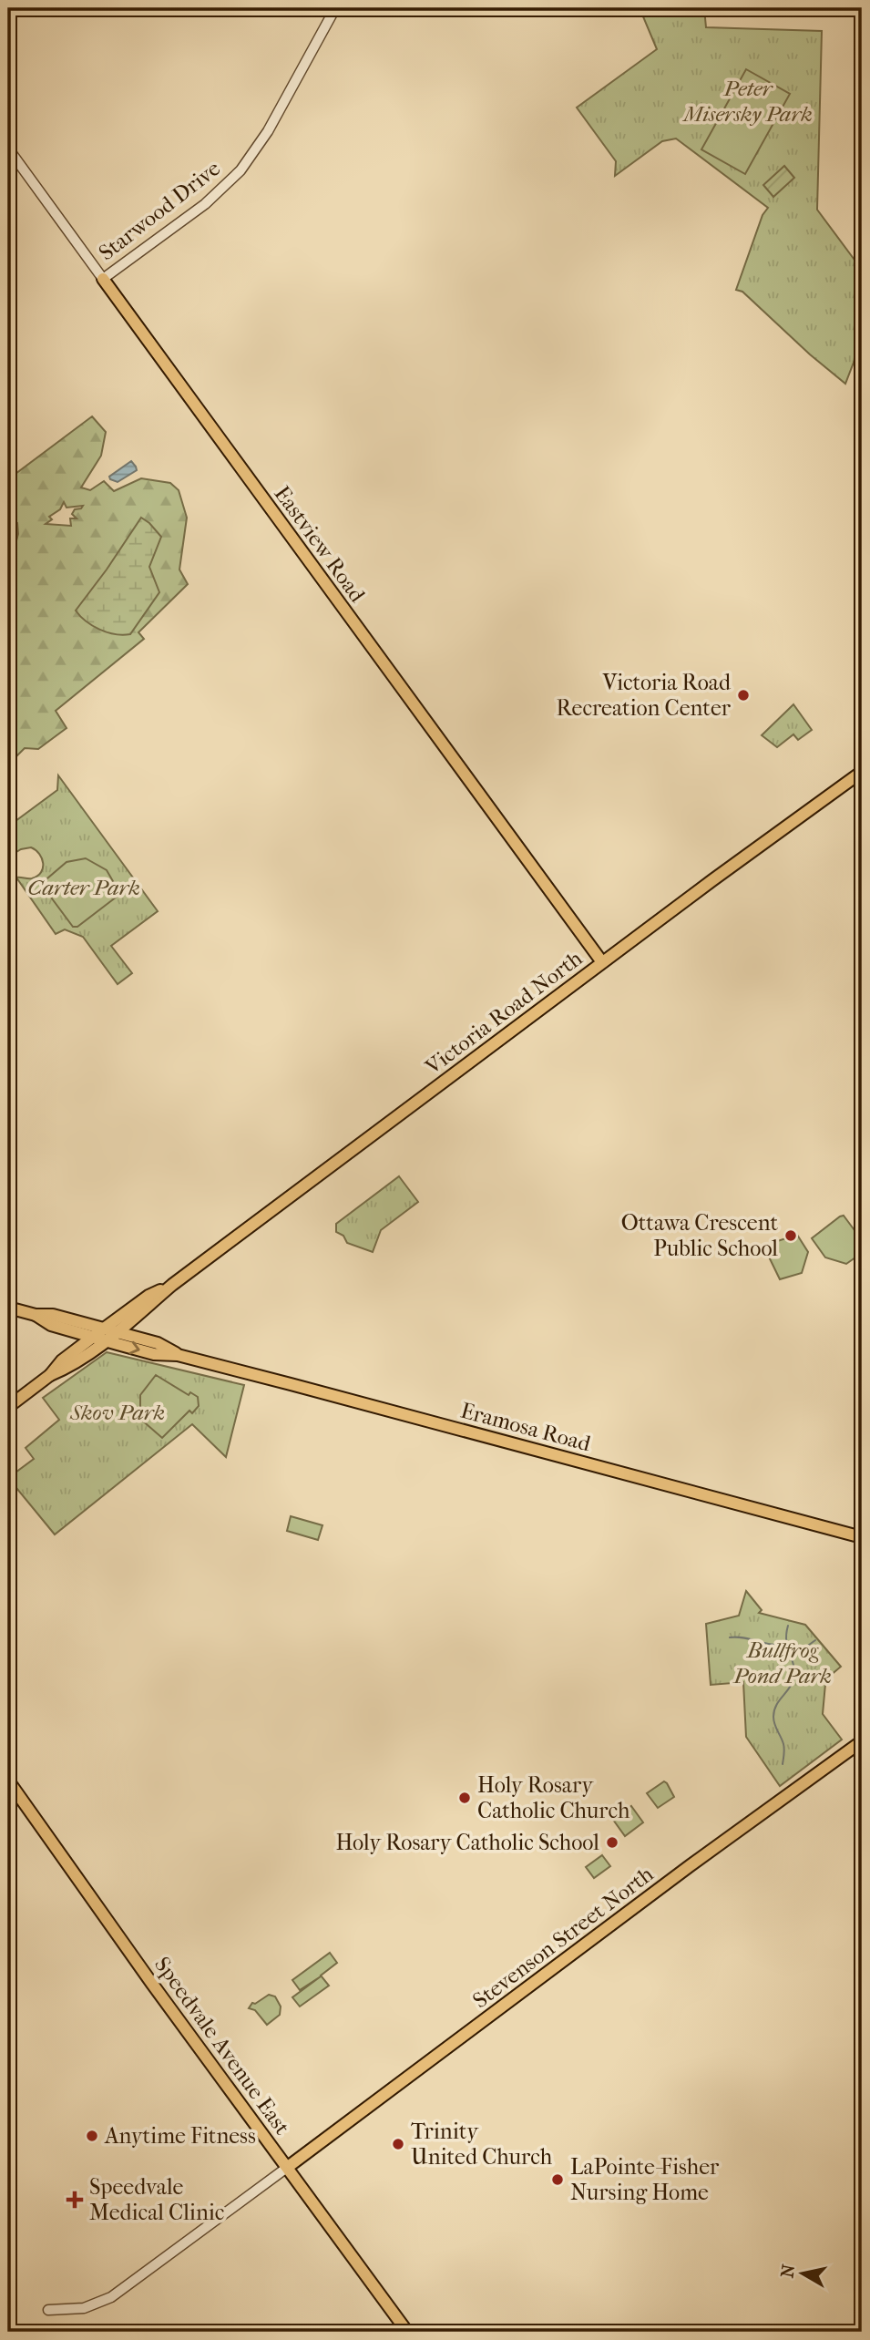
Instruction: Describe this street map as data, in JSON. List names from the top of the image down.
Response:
{
  "streets": {
    "main road": [
      "Eastview Road",
      "Victoria Road North",
      "Eramosa Road",
      "Stevenson Street North",
      "Speedvale Avenue East"
    ],
    "street": ["Starwood Drive"]
  },
  "crossings": [
    ["Starwood Drive", "Eastview Road"],
    ["Eastview Road", "Victoria Road North"],
    ["Victoria Road North", "Eramosa Road"],
    ["Stevenson Street North", "Speedvale Avenue East"]
  ],
  "parks": [
    "Peter Misersky Park",
    "Carter Park",
    "Skov Park",
    "Bullfrog Pond Park"
  ],
  "places": {
    "other": [
      "Victoria Road Recreation Center",
      "Ottawa Crescent Public School",
      "Holy Rosary Catholic Church",
      "Holy Rosary Catholic School",
      "Anytime Fitness",
      "Trinity United Church",
      "LaPointe-Fisher Nursing Home"
    ],
    "health": ["Speedvale Medical Clinic"]
  },
  "north": "left"
}
